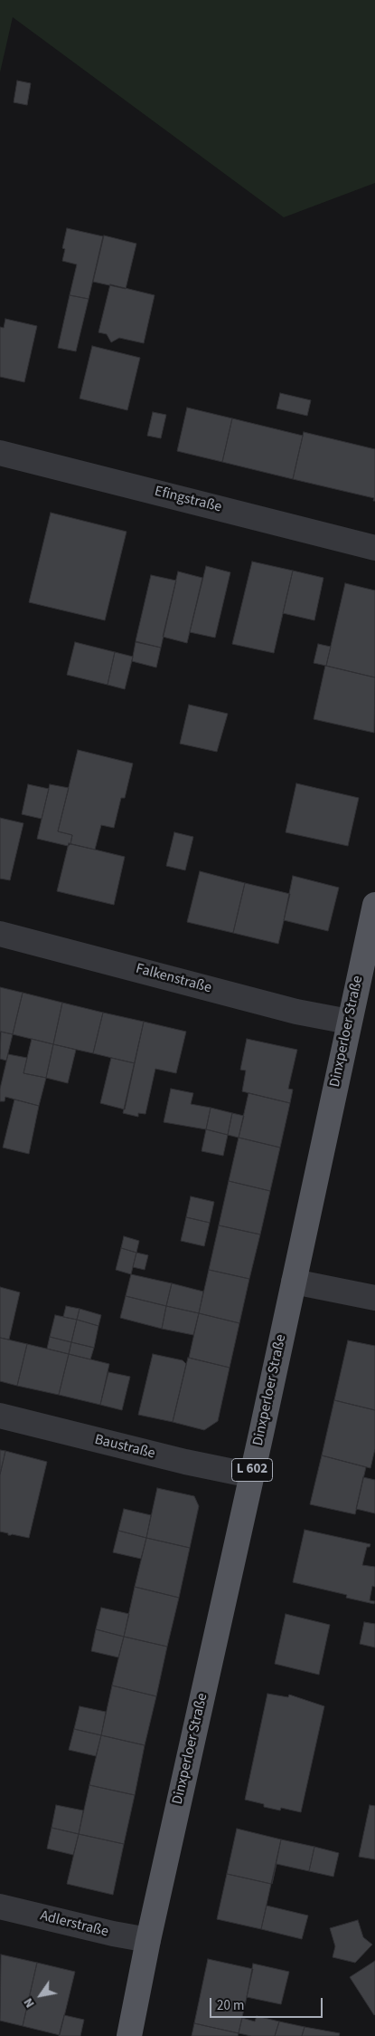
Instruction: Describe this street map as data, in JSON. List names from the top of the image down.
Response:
{
  "streets": {
    "main road": ["Dinxperloer Straße", "L 602"],
    "street": [
      "Efingstraße",
      "Falkenstraße",
      "Baustraße",
      "Adlerstraße"
    ]
  },
  "crossings": [
    ["Falkenstraße", "Dinxperloer Straße"],
    ["Dinxperloer Straße", "Baustraße"],
    ["Dinxperloer Straße", "Adlerstraße"]
  ],
  "scale_bar": "20 m",
  "north": "bottom left"
}
